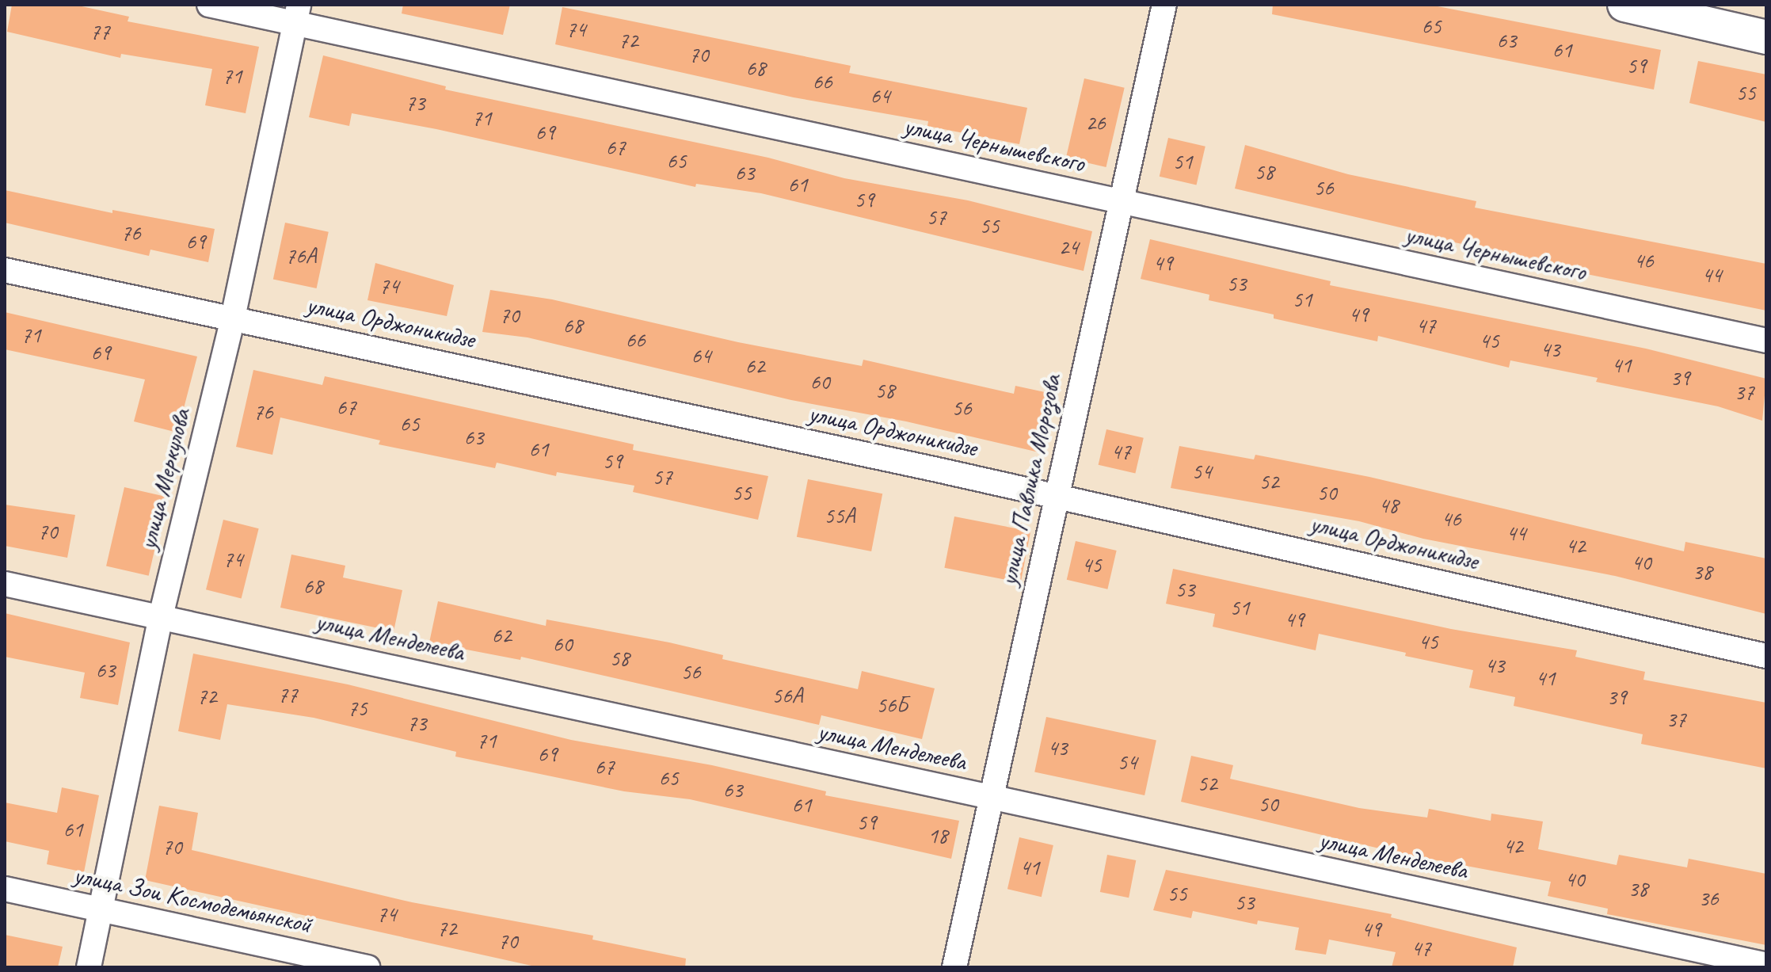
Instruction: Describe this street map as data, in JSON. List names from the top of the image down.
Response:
{
  "streets": {
    "street": [
      "улица Чернышевского",
      "улица Орджоникидзе",
      "улица Меркулова",
      "улица Павлика Морозова",
      "улица Менделеева",
      "улица Зои Космодемьянской"
    ]
  },
  "crossings": [
    ["улица Чернышевского", "улица Меркулова"],
    ["улица Чернышевского", "улица Павлика Морозова"],
    ["улица Орджоникидзе", "улица Меркулова"],
    ["улица Орджоникидзе", "улица Павлика Морозова"],
    ["улица Меркулова", "улица Менделеева"],
    ["улица Меркулова", "улица Зои Космодемьянской"],
    ["улица Павлика Морозова", "улица Менделеева"]
  ],
  "house_numbers": [
    "65",
    "74",
    "77",
    "72",
    "63",
    "61",
    "70",
    "59",
    "68",
    "71",
    "66",
    "55",
    "64",
    "73",
    "71",
    "26",
    "69",
    "67",
    "65",
    "51",
    "58",
    "63",
    "61",
    "56",
    "59",
    "57",
    "55",
    "76",
    "69",
    "24",
    "76А",
    "46",
    "49",
    "44",
    "53",
    "74",
    "51",
    "49",
    "70",
    "68",
    "47",
    "71",
    "66",
    "45",
    "43",
    "69",
    "64",
    "41",
    "62",
    "39",
    "60",
    "58",
    "37",
    "67",
    "56",
    "76",
    "65",
    "63",
    "61",
    "47",
    "59",
    "54",
    "57",
    "52",
    "55",
    "50",
    "48",
    "55А",
    "46",
    "70",
    "44",
    "42",
    "74",
    "40",
    "45",
    "38",
    "68",
    "53",
    "51",
    "49",
    "62",
    "45",
    "60",
    "58",
    "43",
    "63",
    "56",
    "41",
    "77",
    "56А",
    "72",
    "39",
    "56Б",
    "75",
    "37",
    "73",
    "71",
    "43",
    "69",
    "54",
    "67",
    "65",
    "52",
    "63",
    "50",
    "61",
    "59",
    "61",
    "18",
    "42",
    "70",
    "41",
    "40",
    "38",
    "55",
    "36",
    "53",
    "74",
    "72",
    "49",
    "70",
    "47"
  ]
}
